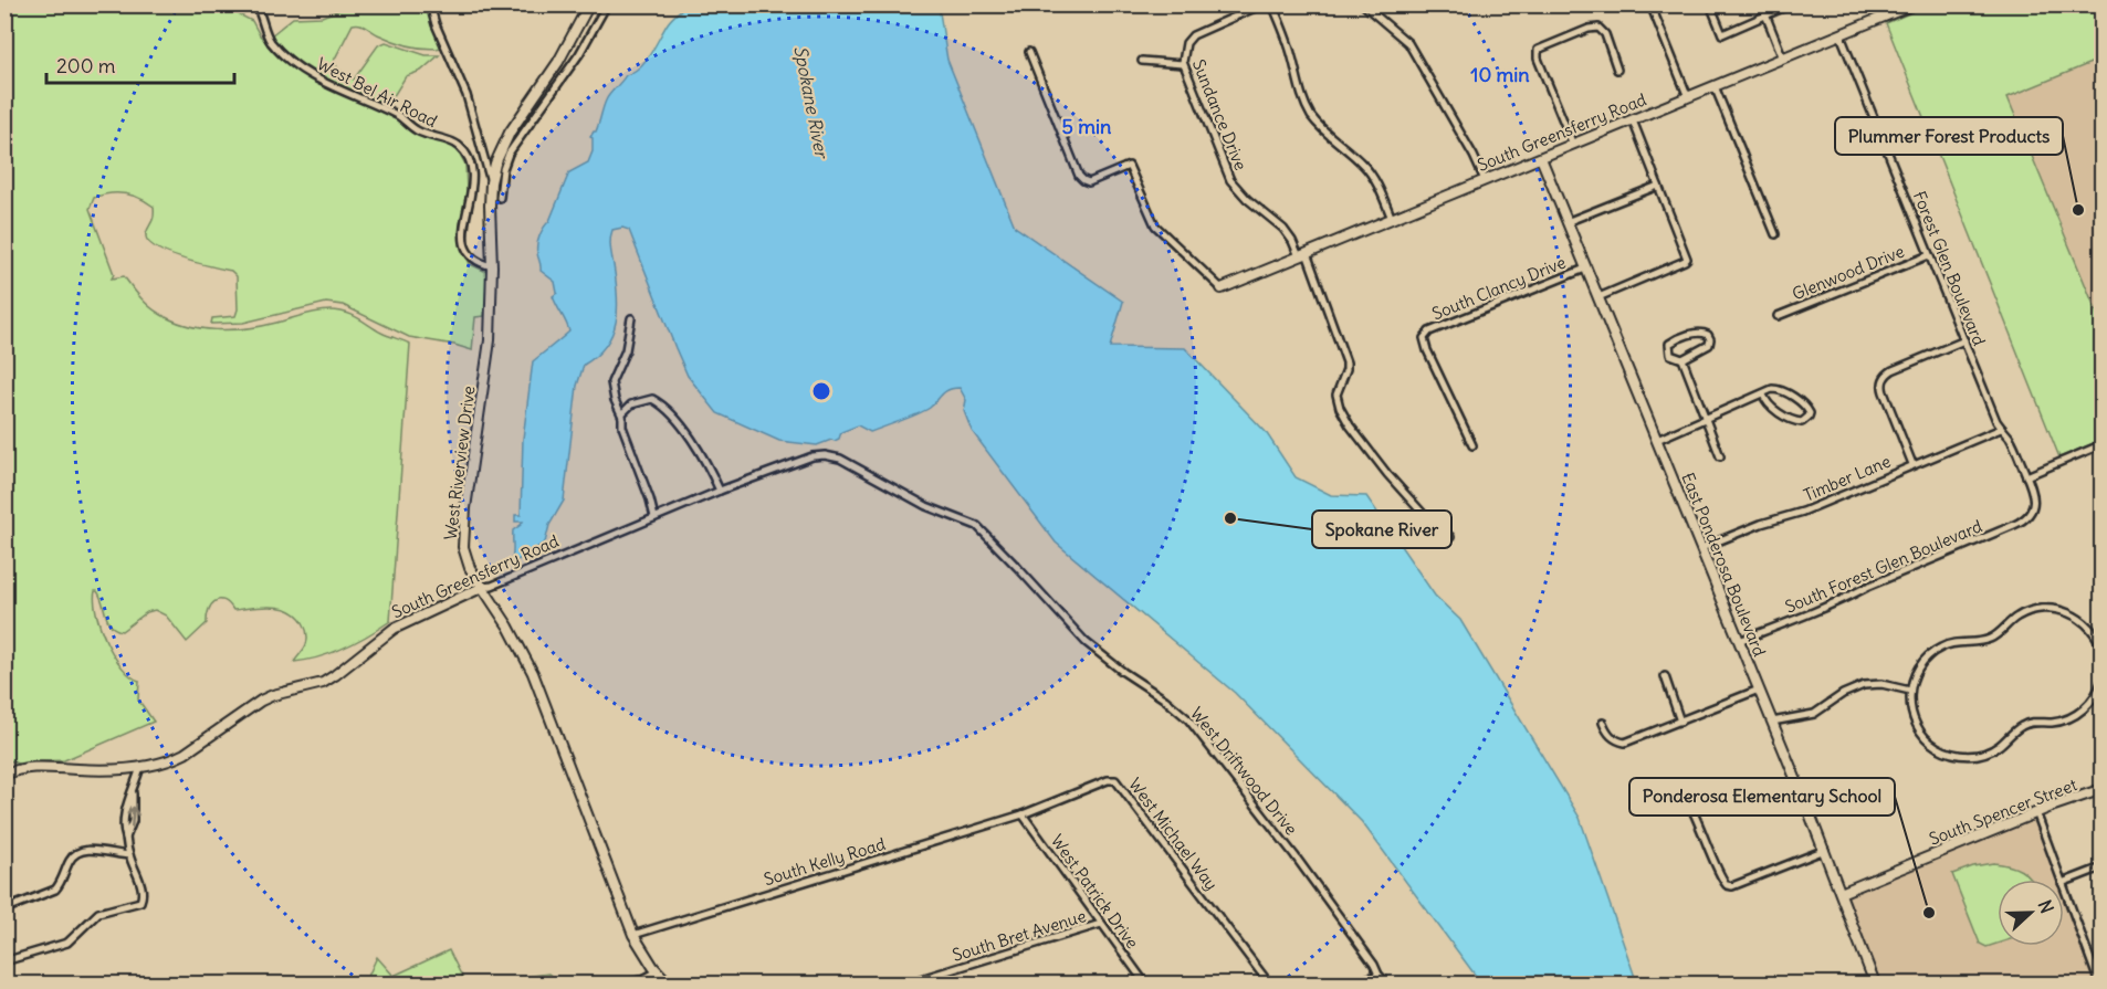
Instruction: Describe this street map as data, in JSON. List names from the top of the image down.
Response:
{
  "streets": {
    "street": [
      "West Bel Air Road",
      "Sundance Drive",
      "South Greensferry Road",
      "Forest Glen Boulevard",
      "Glenwood Drive",
      "South Clancy Drive",
      "West Riverview Drive",
      "Timber Lane",
      "East Ponderosa Boulevard",
      "South Forest Glen Boulevard",
      "West Driftwood Drive",
      "South Spencer Street",
      "West Michael Way",
      "South Kelly Road",
      "West Patrick Drive",
      "South Bret Avenue"
    ]
  },
  "crossings": [
    ["West Bel Air Road", "West Riverview Drive"],
    ["Sundance Drive", "South Greensferry Road"],
    ["South Greensferry Road", "Forest Glen Boulevard"],
    ["South Greensferry Road", "West Riverview Drive"],
    ["South Greensferry Road", "East Ponderosa Boulevard"],
    ["South Greensferry Road", "West Driftwood Drive"],
    ["Forest Glen Boulevard", "Glenwood Drive"],
    ["Forest Glen Boulevard", "Timber Lane"],
    ["Forest Glen Boulevard", "South Forest Glen Boulevard"],
    ["South Clancy Drive", "East Ponderosa Boulevard"],
    ["West Riverview Drive", "South Kelly Road"],
    ["Timber Lane", "East Ponderosa Boulevard"],
    ["East Ponderosa Boulevard", "South Forest Glen Boulevard"],
    ["East Ponderosa Boulevard", "South Spencer Street"],
    ["West Michael Way", "South Kelly Road"],
    ["West Michael Way", "West Patrick Drive"],
    ["South Kelly Road", "West Patrick Drive"],
    ["West Patrick Drive", "South Bret Avenue"]
  ],
  "water": ["Spokane River"],
  "places": ["Plummer Forest Products", "Spokane River", "Ponderosa Elementary School"],
  "scale_bar": "200 m",
  "north": "right",
  "rings": ["10 min", "5 min"]
}
